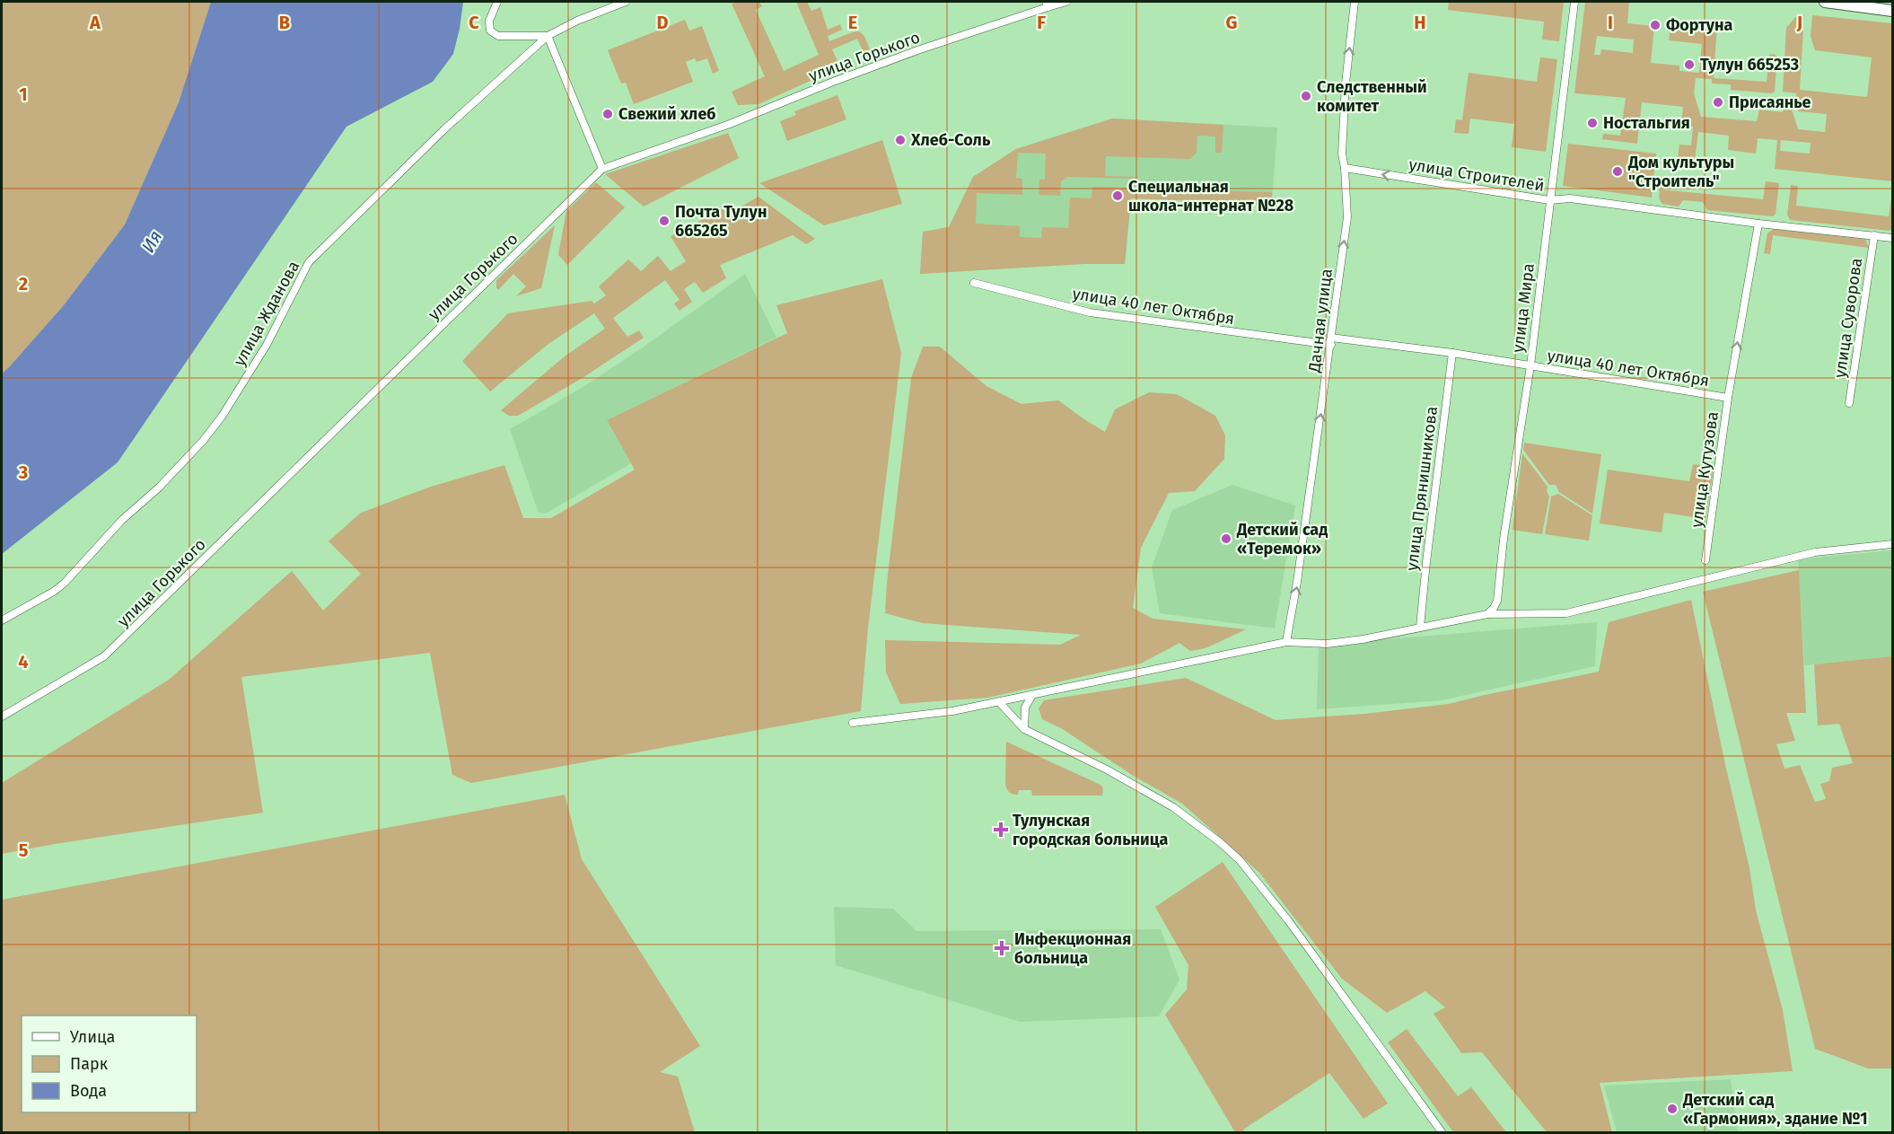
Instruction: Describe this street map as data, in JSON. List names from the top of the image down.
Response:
{
  "streets": {
    "street": [
      "улица Горького",
      "улица Строителей",
      "улица 40 лет Октября",
      "улица Мира",
      "улица Жданова",
      "улица Суворова",
      "Дачная улица",
      "улица Кутузова",
      "улица Прянишникова"
    ]
  },
  "crossings": [
    ["улица Строителей", "улица Мира"],
    ["улица Строителей", "улица Суворова"],
    ["улица Строителей", "Дачная улица"],
    ["улица Строителей", "улица Кутузова"],
    ["улица 40 лет Октября", "улица Мира"],
    ["улица 40 лет Октября", "Дачная улица"],
    ["улица 40 лет Октября", "улица Кутузова"],
    ["улица 40 лет Октября", "улица Прянишникова"]
  ],
  "one_way": ["улица Строителей", "Дачная улица", "улица Кутузова"],
  "water": ["Ия"],
  "places": {
    "other": [
      "Фортуна",
      "Тулун 665253",
      "Следственный комитет",
      "Присаянье",
      "Свежий хлеб",
      "Ностальгия",
      "Хлеб-Соль",
      "Дом культуры \"Строитель\"",
      "Специальная школа-интернат №28",
      "Почта Тулун 665265",
      "Детский сад «Теремок»",
      "Детский сад «Гармония», здание №1"
    ],
    "health": ["Тулунская городская больница", "Инфекционная больница"]
  },
  "legend": ["Улица", "Парк", "Вода"],
  "grid": {
    "columns": [
      "A",
      "B",
      "C",
      "D",
      "E",
      "F",
      "G",
      "H",
      "I",
      "J"
    ],
    "rows": [
      "1",
      "2",
      "3",
      "4",
      "5"
    ]
  }
}
